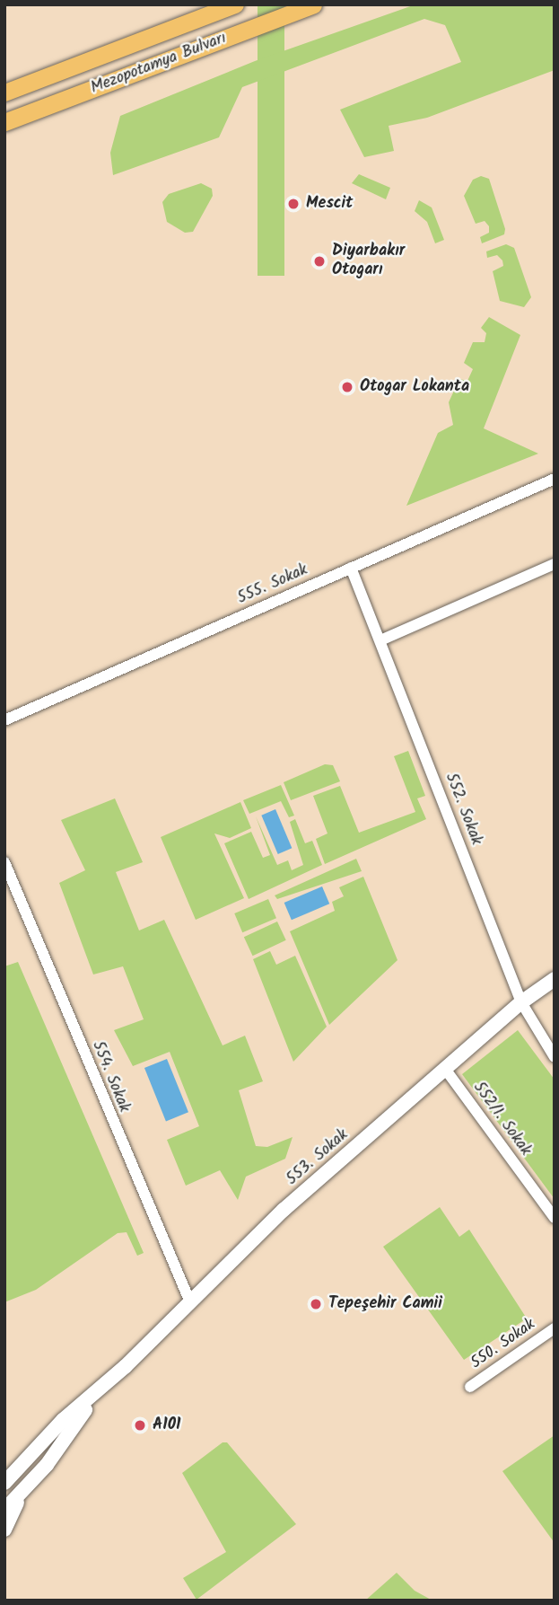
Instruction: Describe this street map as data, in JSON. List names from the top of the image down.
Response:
{
  "streets": {
    "main road": ["Mezopotamya Bulvarı"],
    "street": [
      "555. Sokak",
      "552. Sokak",
      "554. Sokak",
      "552/1. Sokak",
      "553. Sokak",
      "550. Sokak"
    ]
  },
  "crossings": [
    ["555. Sokak", "552. Sokak"],
    ["552. Sokak", "553. Sokak"],
    ["554. Sokak", "553. Sokak"],
    ["552/1. Sokak", "553. Sokak"]
  ],
  "places": [
    "Mescit",
    "Diyarbakır Otogarı",
    "Otogar Lokanta",
    "Tepeşehir Camii",
    "A101"
  ]
}
